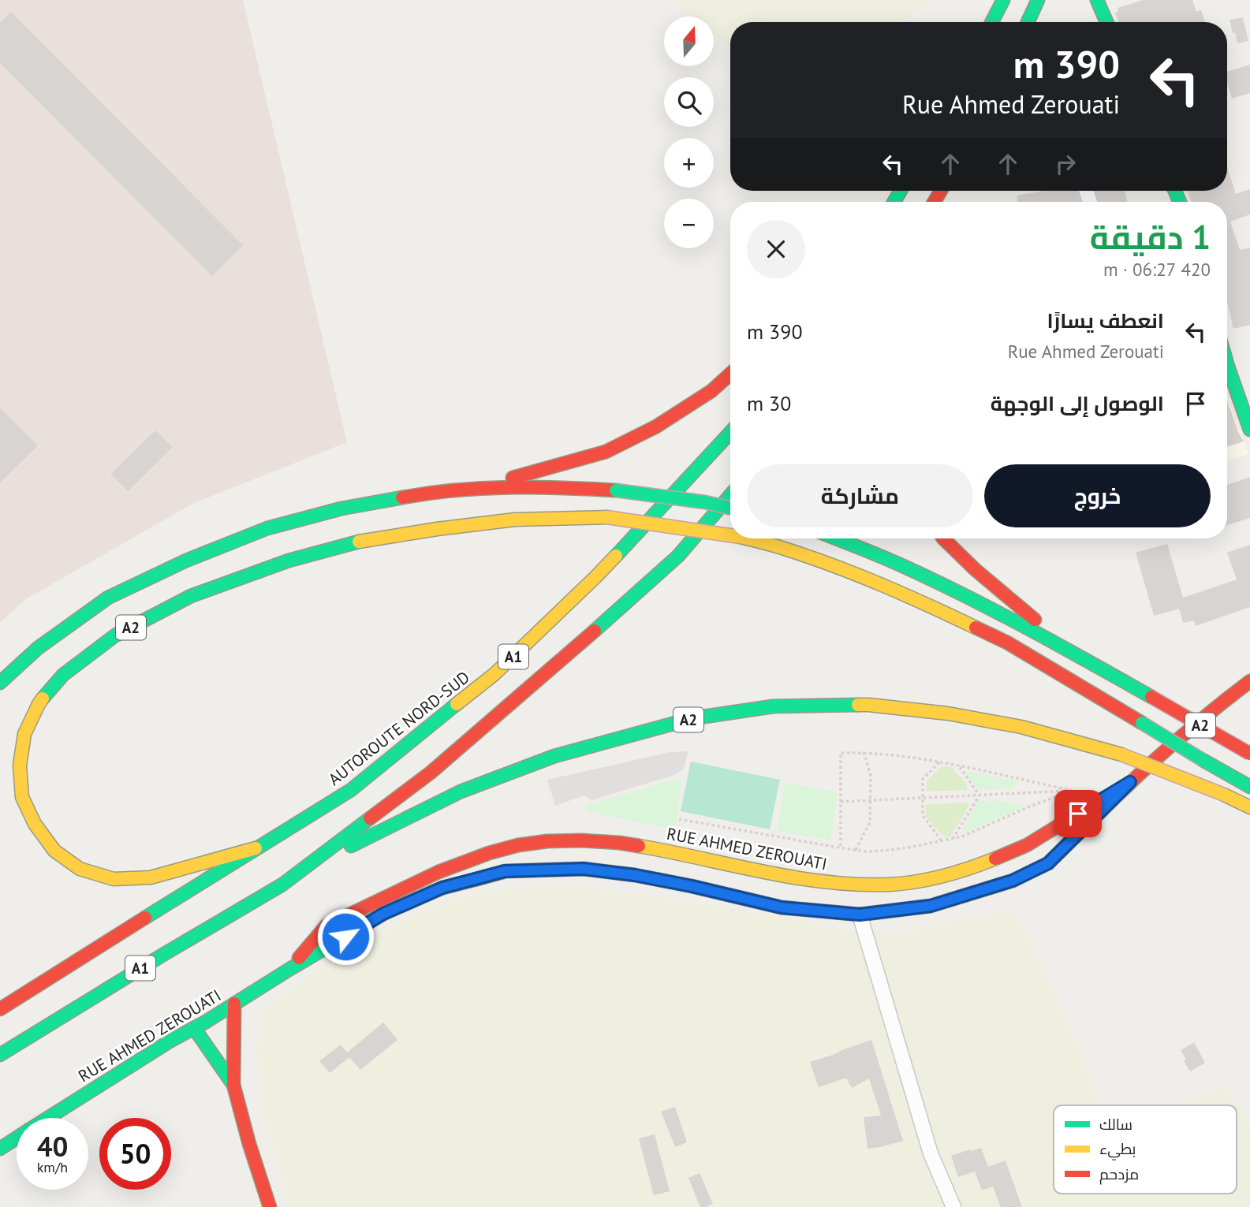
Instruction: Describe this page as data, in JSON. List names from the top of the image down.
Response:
{
  "streets": {
    "main road": [
      "A2",
      "A1",
      "AUTOROUTE NORD-SUD",
      "RUE AHMED ZEROUATI"
    ]
  },
  "crossings": [
    ["A2", "A1"],
    ["A2", "AUTOROUTE NORD-SUD"]
  ],
  "legend": ["سالك", "بطيء", "مزدحم"],
  "north": "top",
  "page": {
    "map_buttons": ["+", "−"],
    "turn": ["390 m", "Rue Ahmed Zerouati"],
    "heading": ["1 دقيقة", "420 m · 06:27"],
    "list": [
      {
        "name": "انعطف يسارًا",
        "note": "Rue Ahmed Zerouati",
        "value": "390 m"
      },
      {
        "name": "الوصول إلى الوجهة",
        "value": "30 m"
      }
    ],
    "buttons": ["خروج", "مشاركة"],
    "speed": "40 km/h",
    "limit": "50"
  }
}
